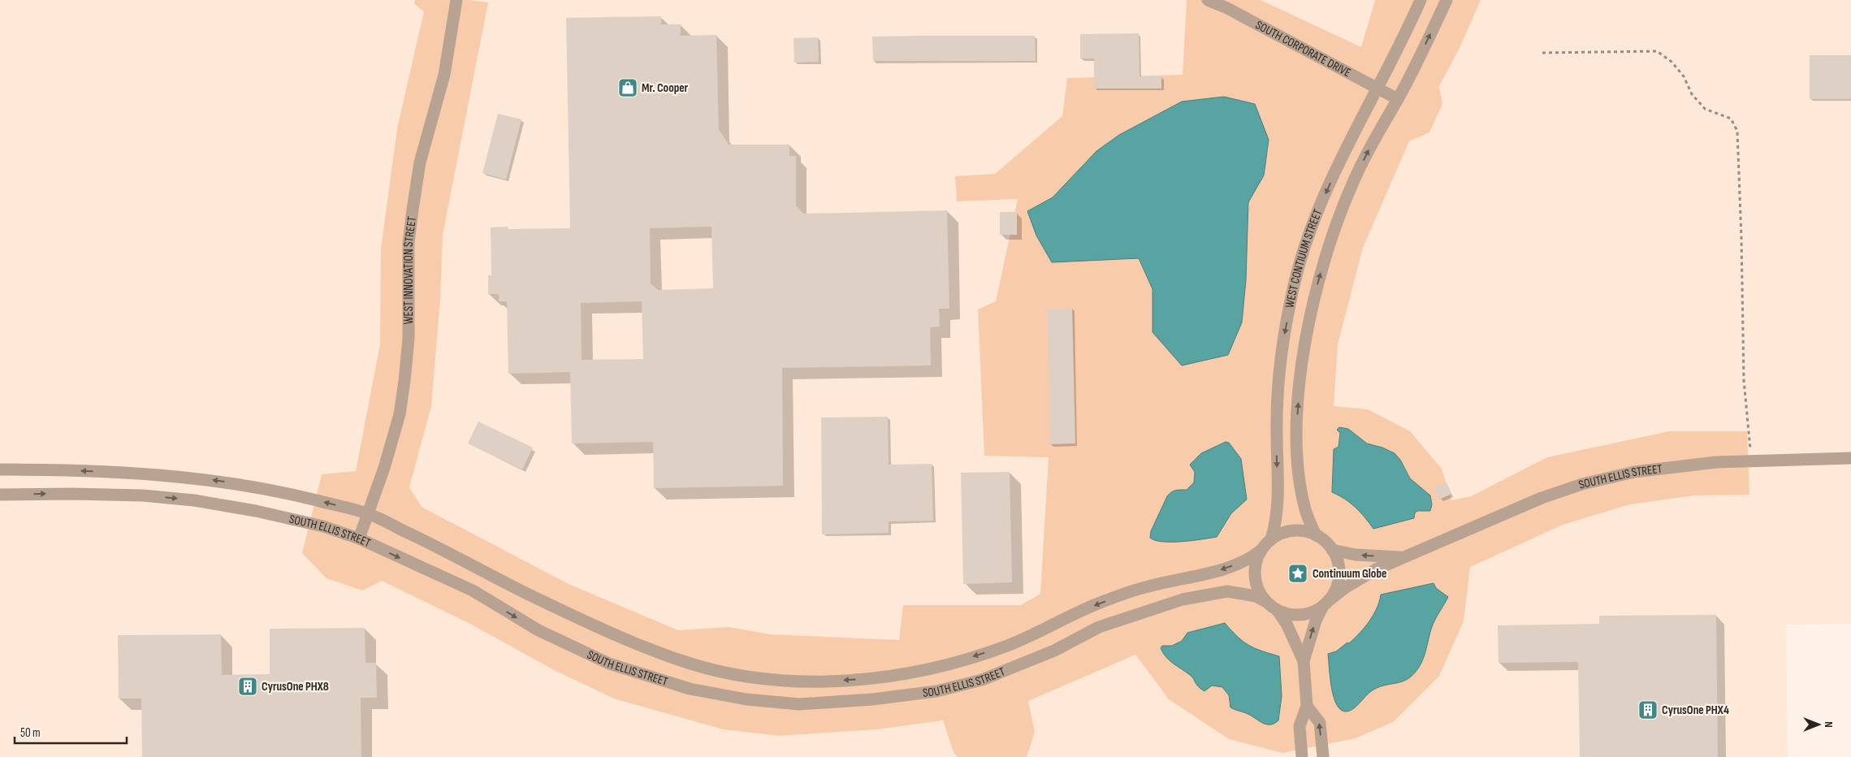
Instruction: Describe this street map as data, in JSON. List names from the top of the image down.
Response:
{
  "streets": {
    "street": [
      "SOUTH CORPORATE DRIVE",
      "WEST CONTIUUM STREET",
      "WEST INNOVATION STREET",
      "SOUTH ELLIS STREET"
    ]
  },
  "crossings": [
    ["SOUTH CORPORATE DRIVE", "WEST CONTIUUM STREET"],
    ["WEST CONTIUUM STREET", "SOUTH ELLIS STREET"],
    ["WEST INNOVATION STREET", "SOUTH ELLIS STREET"]
  ],
  "places": {
    "shop": ["Mr. Cooper"],
    "place": ["Continuum Globe"],
    "building": ["CyrusOne PHX8", "CyrusOne PHX4"]
  },
  "scale_bar": "50 m",
  "north": "right"
}
